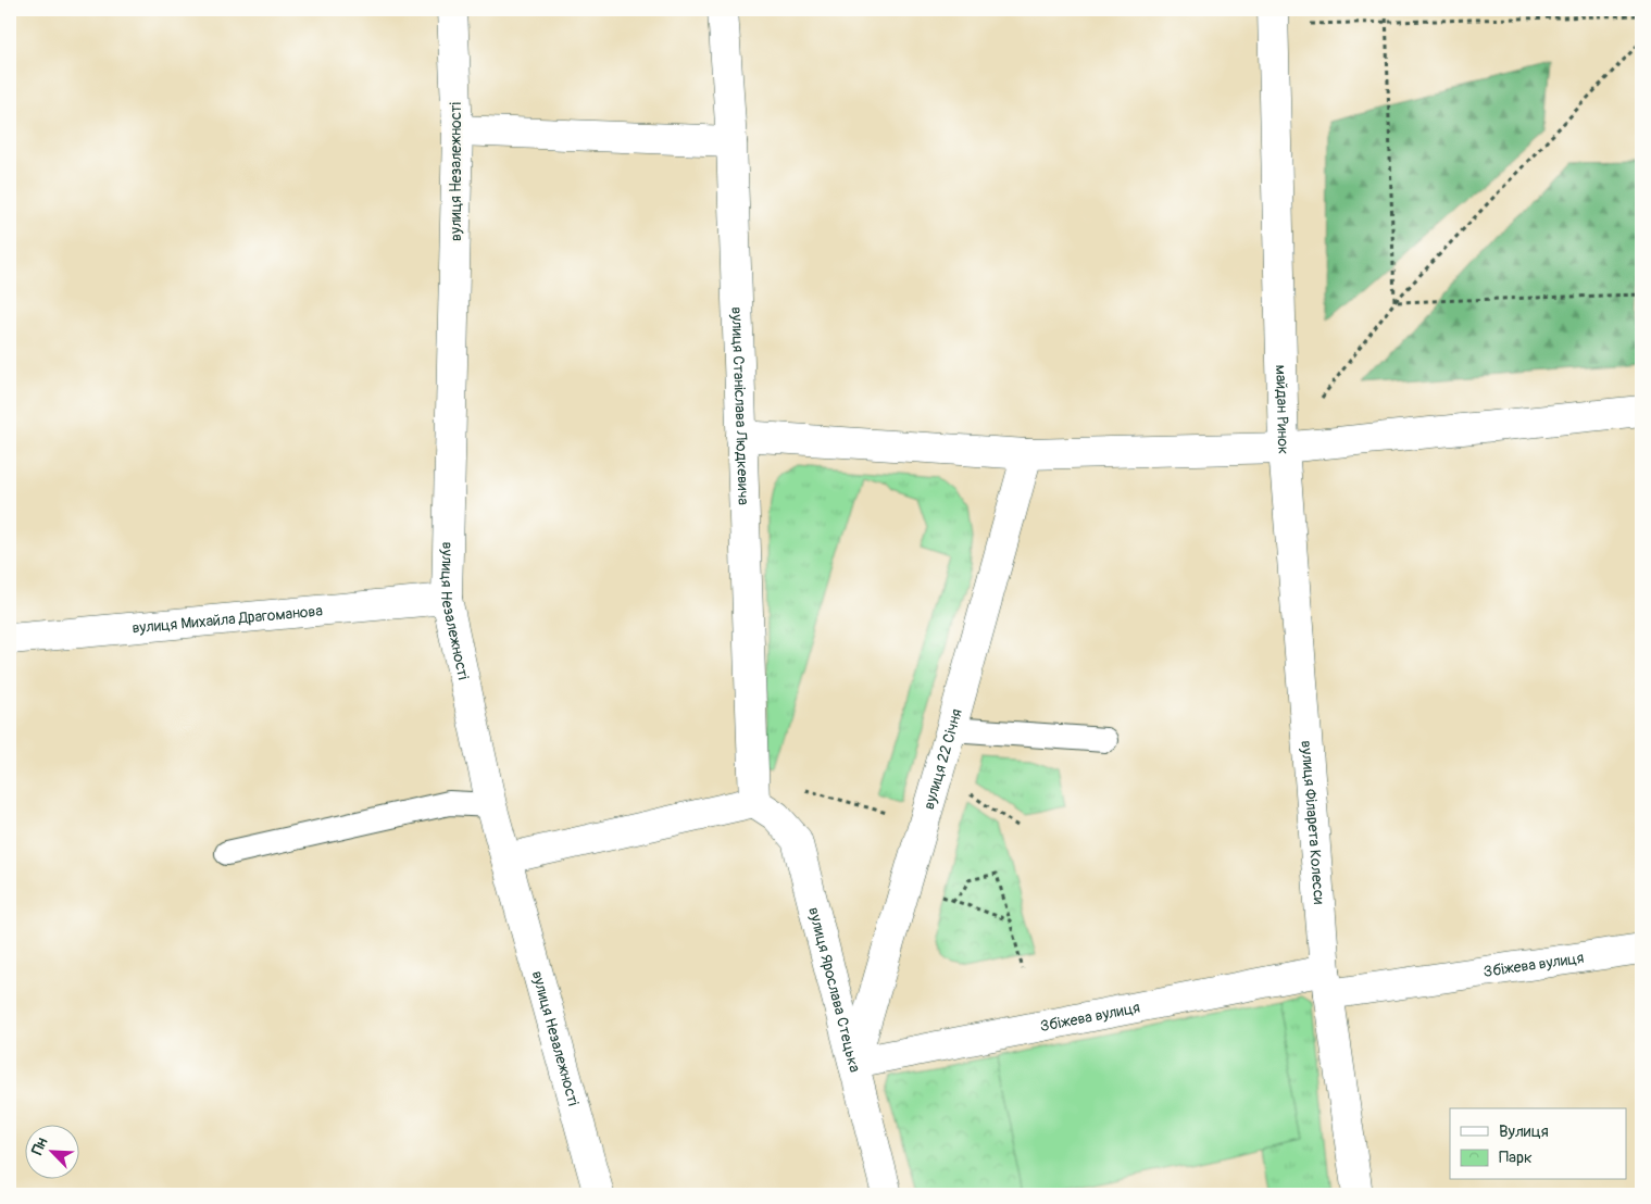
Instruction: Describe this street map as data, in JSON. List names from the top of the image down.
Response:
{
  "streets": {
    "street": [
      "вулиця Незалежності",
      "майдан Ринок",
      "вулиця Станіслава Людкевича",
      "вулиця Михайла Драгоманова",
      "вулиця 22 Січня",
      "вулиця Філарета Колесси",
      "Збіжева вулиця",
      "вулиця Ярослава Стецька"
    ]
  },
  "crossings": [
    ["вулиця Незалежності", "вулиця Михайла Драгоманова"],
    ["майдан Ринок", "вулиця Філарета Колесси"],
    ["вулиця Станіслава Людкевича", "вулиця Ярослава Стецька"],
    ["вулиця 22 Січня", "Збіжева вулиця"],
    ["вулиця 22 Січня", "вулиця Ярослава Стецька"],
    ["вулиця Філарета Колесси", "Збіжева вулиця"],
    ["Збіжева вулиця", "вулиця Ярослава Стецька"]
  ],
  "legend": ["Вулиця", "Парк"],
  "north": "top left"
}
